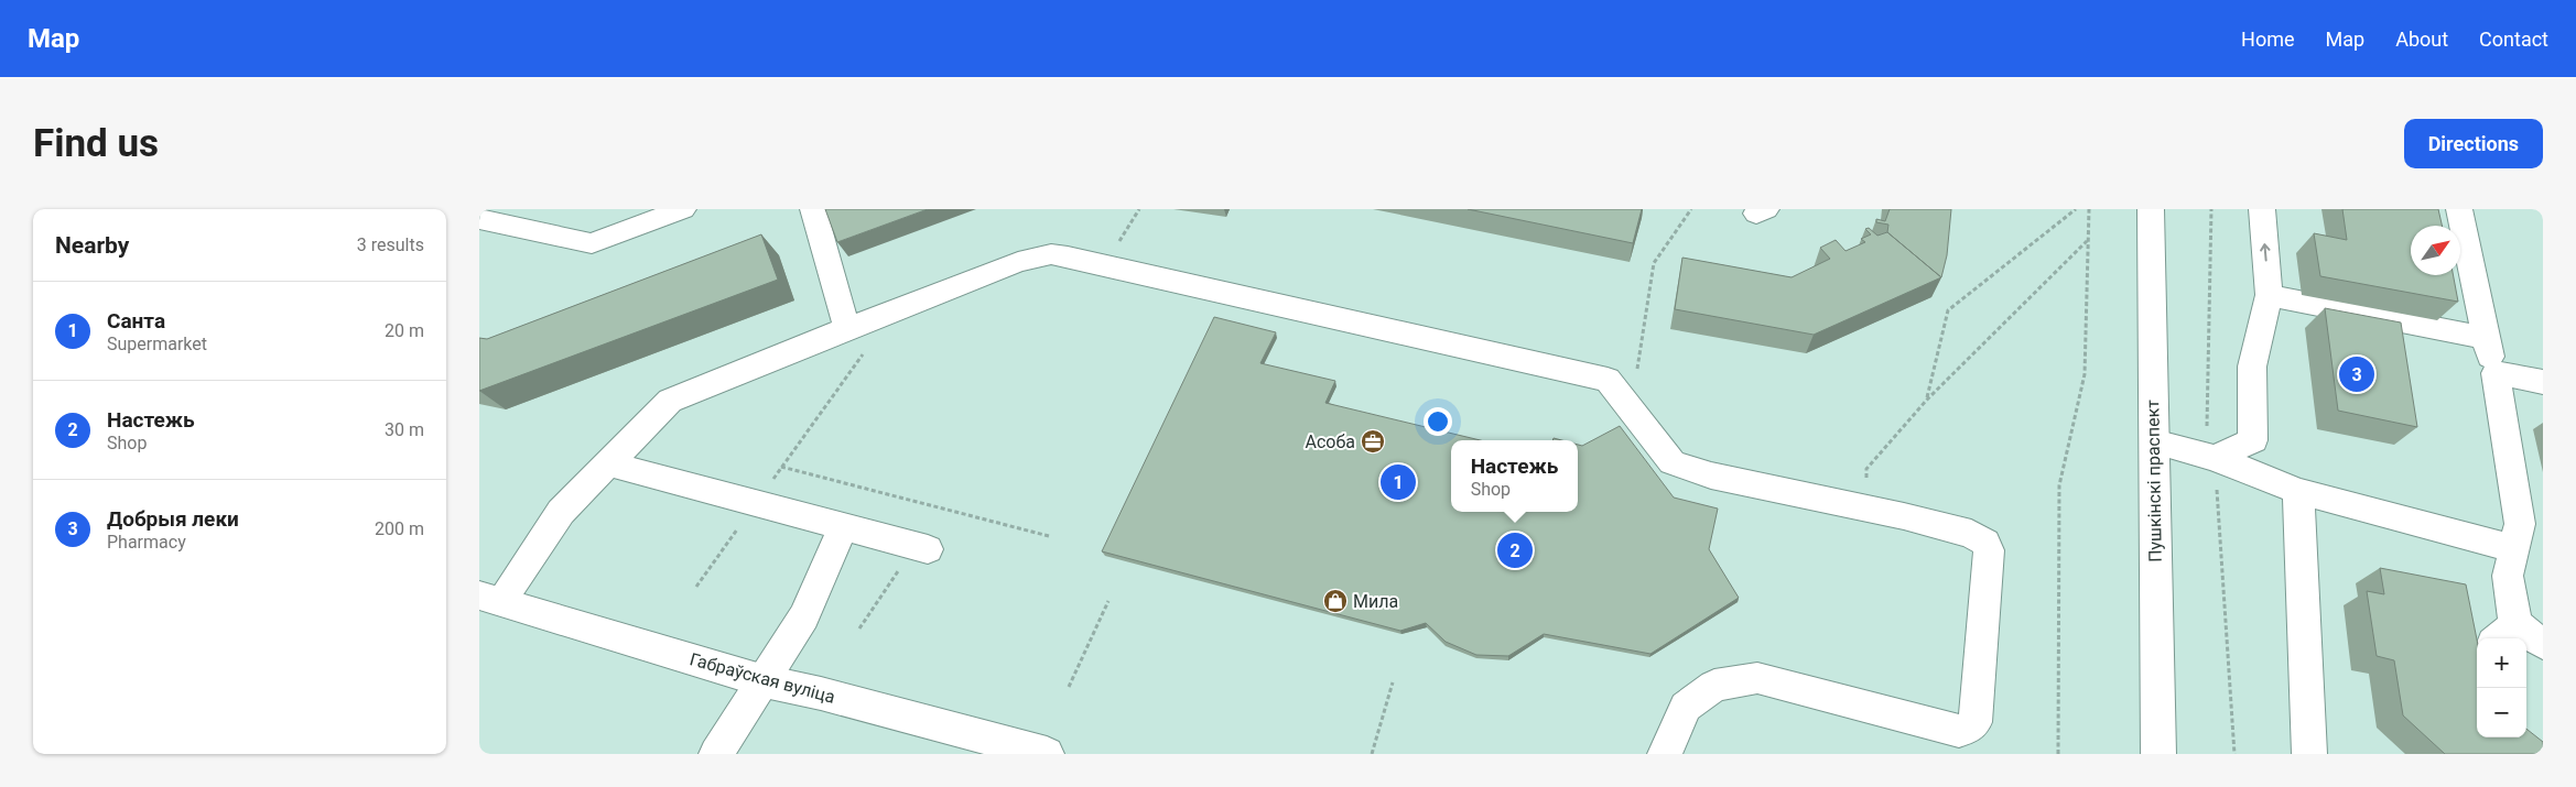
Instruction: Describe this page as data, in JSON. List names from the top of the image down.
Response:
{
  "streets": {
    "main road": ["Пушкінскі праспект", "Габраўская вуліца"]
  },
  "places": {
    "office": ["Асоба"],
    "shop": ["Мила"]
  },
  "north": "top right",
  "page": {
    "header": "Map",
    "nav": [
      "Home",
      "Map",
      "About",
      "Contact"
    ],
    "buttons": "Directions",
    "title": "Find us",
    "heading": ["Nearby", "3 results"],
    "list": [
      {
        "mark": "1",
        "name": "Санта",
        "note": "Supermarket",
        "value": "20 m"
      },
      {
        "mark": "2",
        "name": "Настежь",
        "note": "Shop",
        "value": "30 m"
      },
      {
        "mark": "3",
        "name": "Добрыя леки",
        "note": "Pharmacy",
        "value": "200 m"
      }
    ],
    "pins": ["3", "1", "2"],
    "popup": ["Настежь", "Shop"],
    "map_buttons": ["+", "−"]
  }
}
